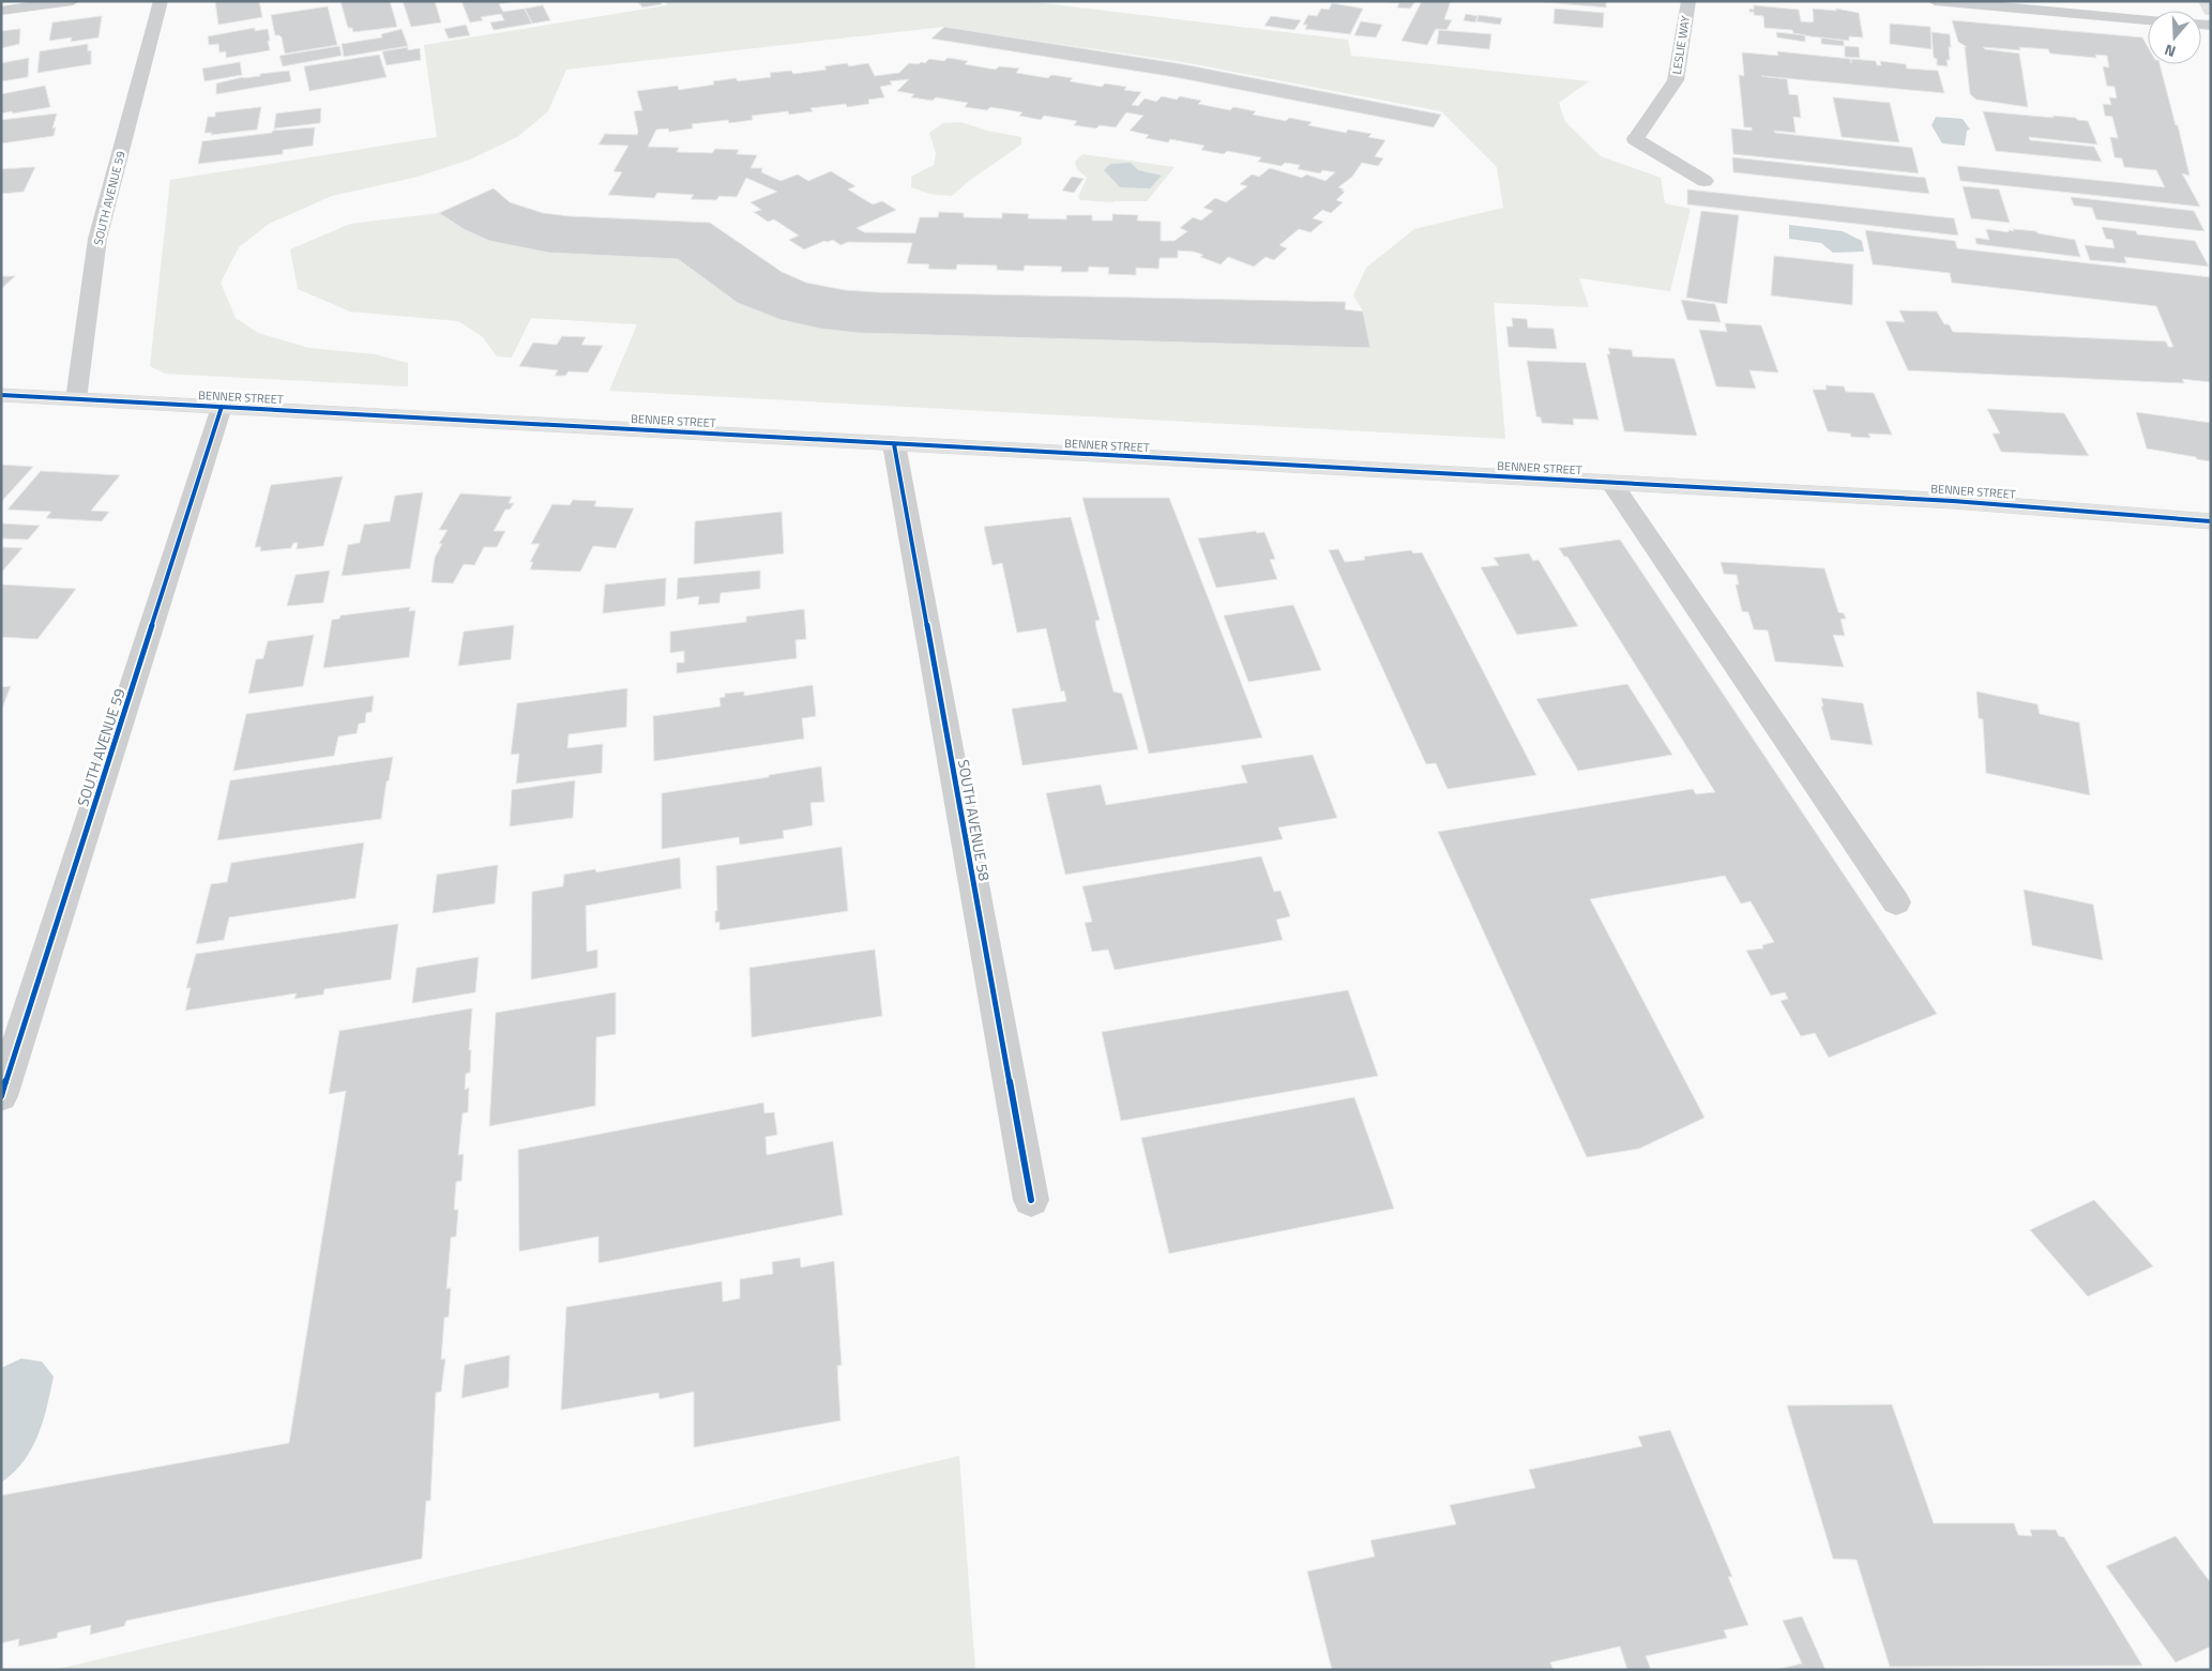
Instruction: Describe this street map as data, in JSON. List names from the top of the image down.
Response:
{
  "streets": {
    "street": [
      "LESLIE WAY",
      "SOUTH AVENUE 59",
      "BENNER STREET",
      "SOUTH AVENUE 58"
    ]
  },
  "crossings": [
    ["SOUTH AVENUE 59", "BENNER STREET"],
    ["BENNER STREET", "SOUTH AVENUE 58"]
  ],
  "north": "bottom"
}
